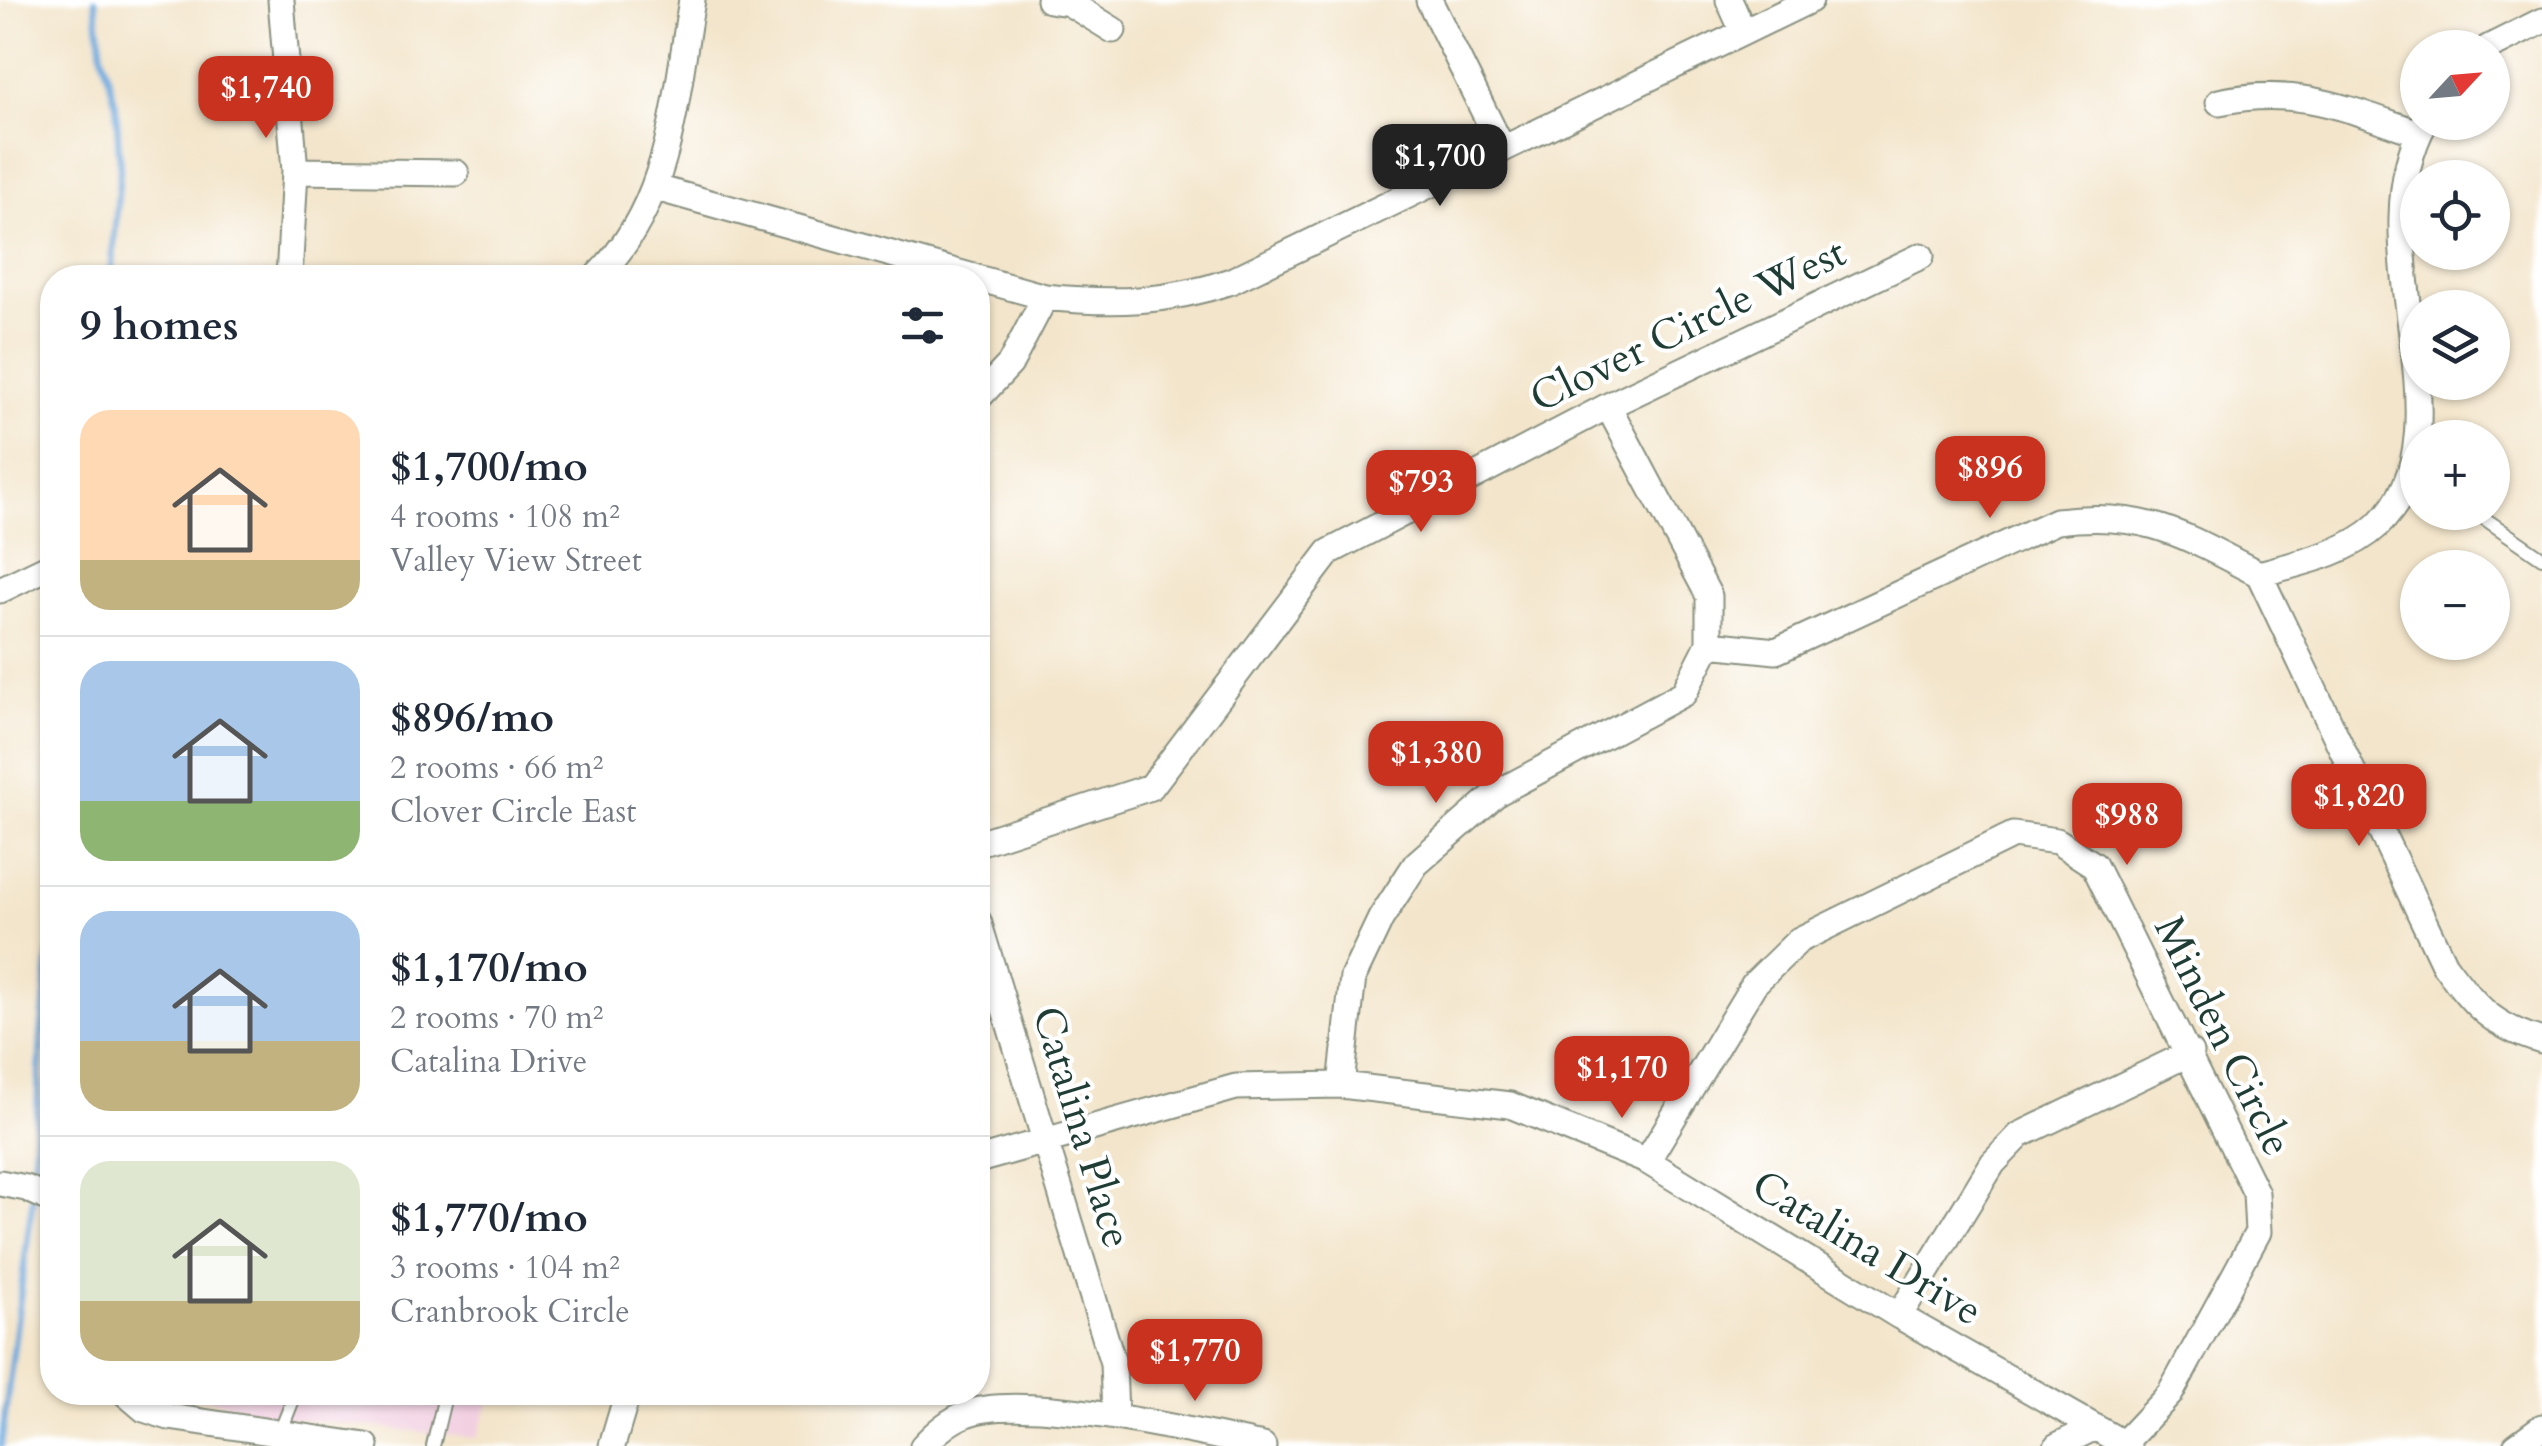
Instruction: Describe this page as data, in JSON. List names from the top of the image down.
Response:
{
  "streets": {
    "street": [
      "Clover Circle West",
      "Minden Circle",
      "Catalina Place",
      "Catalina Drive"
    ]
  },
  "crossings": [
    ["Minden Circle", "Catalina Drive"],
    ["Catalina Place", "Catalina Drive"]
  ],
  "north": "top right",
  "page": {
    "map_buttons": ["+", "−"],
    "price": [
      "$1,740",
      "$1,700",
      "$896",
      "$793",
      "$1,380",
      "$1,820",
      "$988",
      "$1,170",
      "$1,770"
    ],
    "heading": "9 homes",
    "list": [
      {
        "name": "$1,700/mo",
        "note": "4 rooms · 108 m² · Valley View Street"
      },
      {
        "name": "$896/mo",
        "note": "2 rooms · 66 m² · Clover Circle East"
      },
      {
        "name": "$1,170/mo",
        "note": "2 rooms · 70 m² · Catalina Drive"
      },
      {
        "name": "$1,770/mo",
        "note": "3 rooms · 104 m² · Cranbrook Circle"
      }
    ]
  }
}
